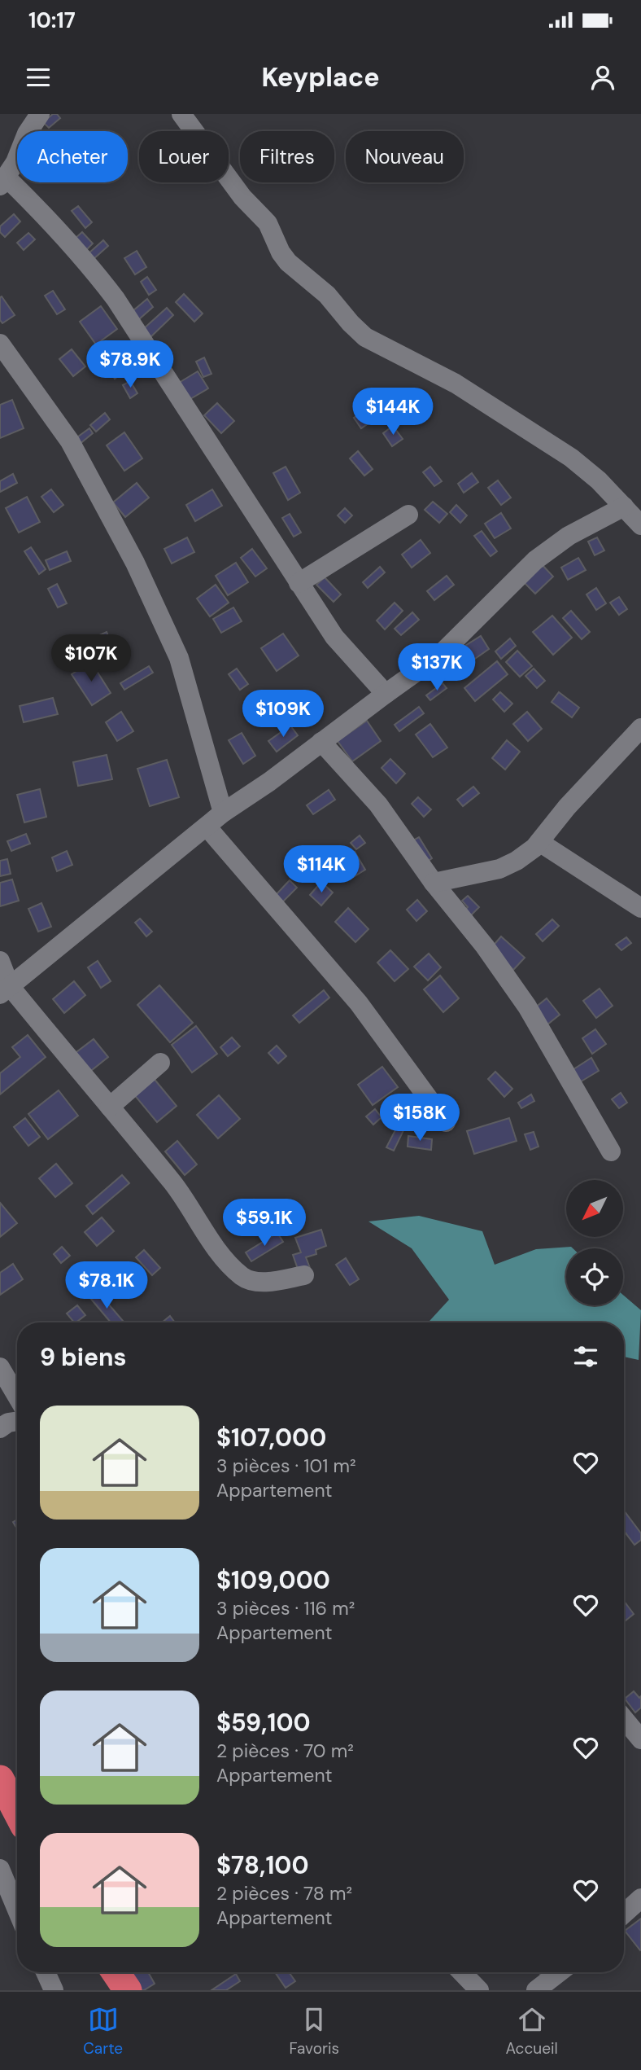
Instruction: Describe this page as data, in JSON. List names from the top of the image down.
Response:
{
  "north": "bottom left",
  "page": {
    "status": "10:17",
    "header": "Keyplace",
    "chip": [
      "Acheter",
      "Louer",
      "Filtres",
      "Nouveau"
    ],
    "price": [
      "$78.9K",
      "$144K",
      "$107K",
      "$137K",
      "$109K",
      "$114K",
      "$158K",
      "$59.1K",
      "$78.1K"
    ],
    "heading": "9 biens",
    "list": [
      {
        "name": "$107,000",
        "note": "3 pièces · 101 m² · Appartement"
      },
      {
        "name": "$109,000",
        "note": "3 pièces · 116 m² · Appartement"
      },
      {
        "name": "$59,100",
        "note": "2 pièces · 70 m² · Appartement"
      },
      {
        "name": "$78,100",
        "note": "2 pièces · 78 m² · Appartement"
      }
    ],
    "tabs": ["Carte", "Favoris", "Accueil"]
  }
}
